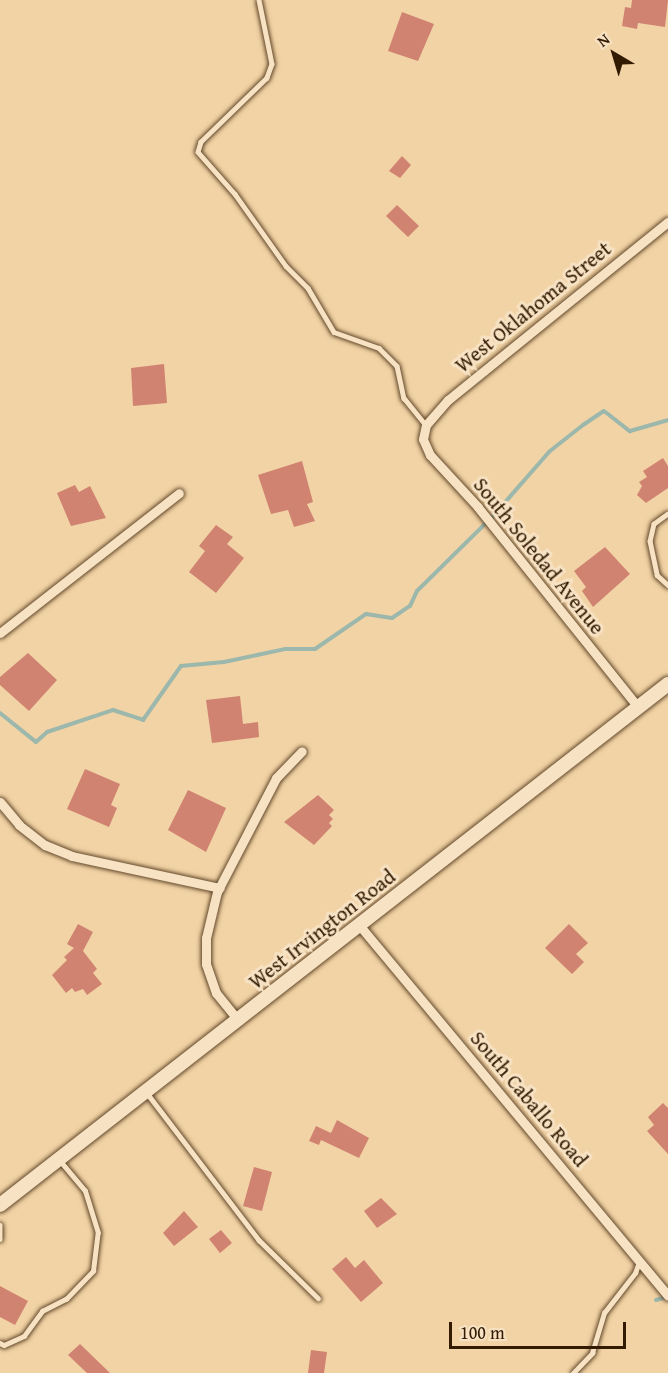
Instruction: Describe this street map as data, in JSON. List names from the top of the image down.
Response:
{
  "streets": {
    "main road": ["West Irvington Road"],
    "street": ["West Oklahoma Street", "South Soledad Avenue", "South Caballo Road"]
  },
  "crossings": [
    ["West Oklahoma Street", "South Soledad Avenue"],
    ["South Soledad Avenue", "West Irvington Road"],
    ["West Irvington Road", "South Caballo Road"]
  ],
  "scale_bar": "100 m",
  "north": "top left"
}
